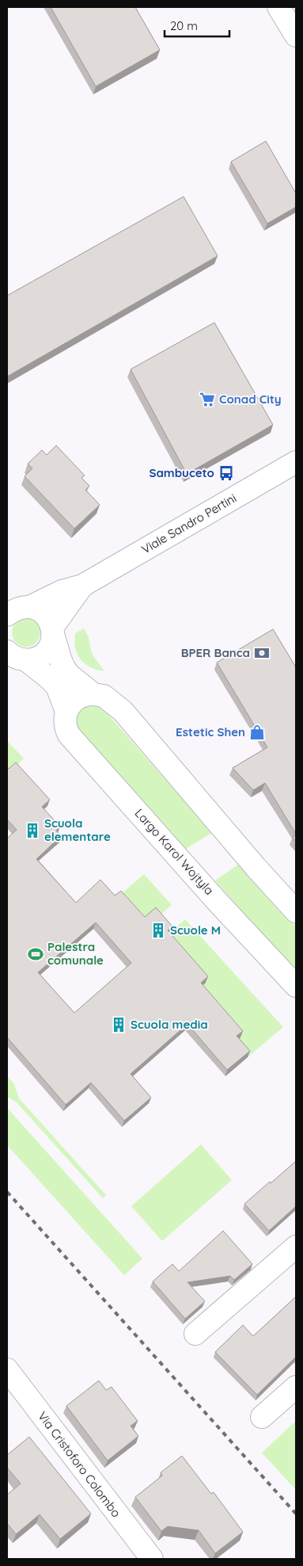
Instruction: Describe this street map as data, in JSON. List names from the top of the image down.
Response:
{
  "streets": {
    "street": ["Viale Sandro Pertini", "Largo Karol Wojtyla", "Via Cristoforo Colombo"]
  },
  "crossings": [
    ["Viale Sandro Pertini", "Largo Karol Wojtyla"]
  ],
  "places": {
    "supermarket": ["Conad City"],
    "bus stop": ["Sambuceto"],
    "bank": ["BPER Banca"],
    "shop": ["Estetic Shen"],
    "building": ["Scuola elementare", "Scuole M", "Scuola media"],
    "sports": ["Palestra comunale"]
  },
  "scale_bar": "20 m"
}
